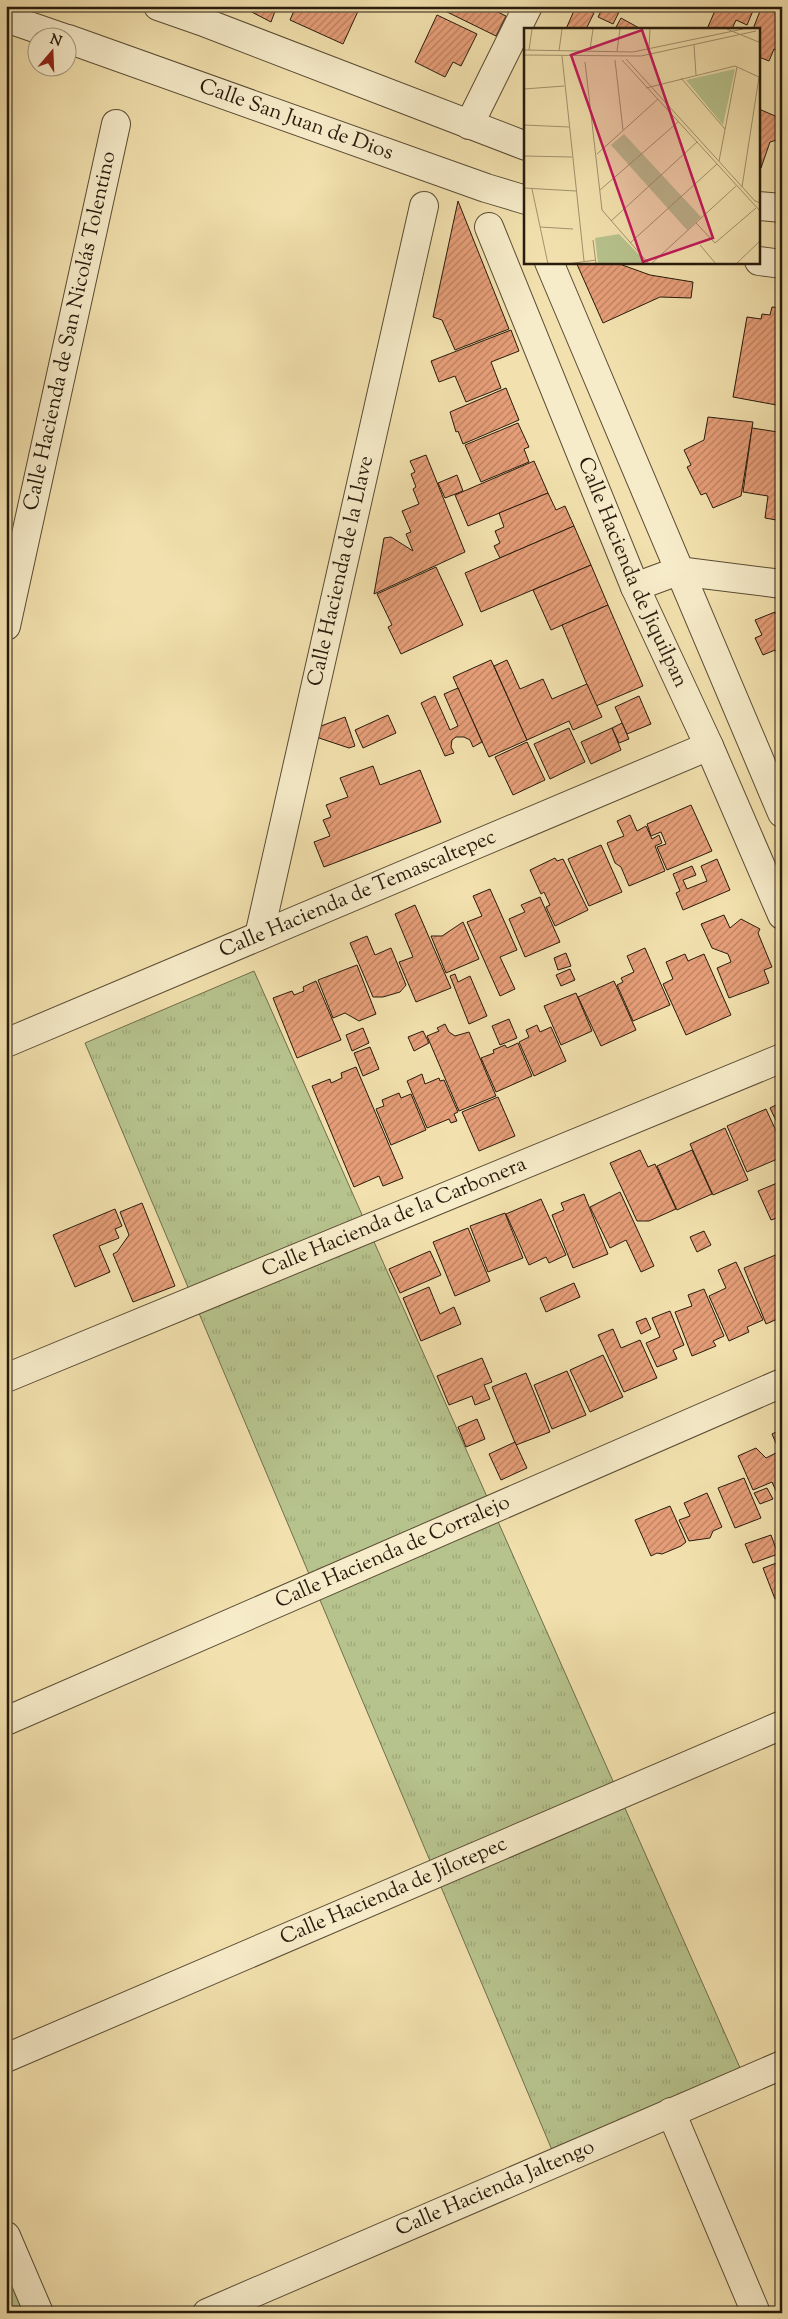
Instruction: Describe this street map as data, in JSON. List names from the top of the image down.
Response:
{
  "streets": {
    "street": [
      "Calle San Juan de Dios",
      "Calle Hacienda de San Nicolás Tolentino",
      "Calle Hacienda de la Llave",
      "Calle Hacienda de Jiquilpan",
      "Calle Hacienda de Temascaltepec",
      "Calle Hacienda de la Carbonera",
      "Calle Hacienda de Corralejo",
      "Calle Hacienda de Jilotepec",
      "Calle Hacienda Jaltengo"
    ]
  },
  "crossings": [
    ["Calle Hacienda de la Llave", "Calle Hacienda de Temascaltepec"],
    ["Calle Hacienda de Jiquilpan", "Calle Hacienda de Temascaltepec"]
  ],
  "north": "top"
}
